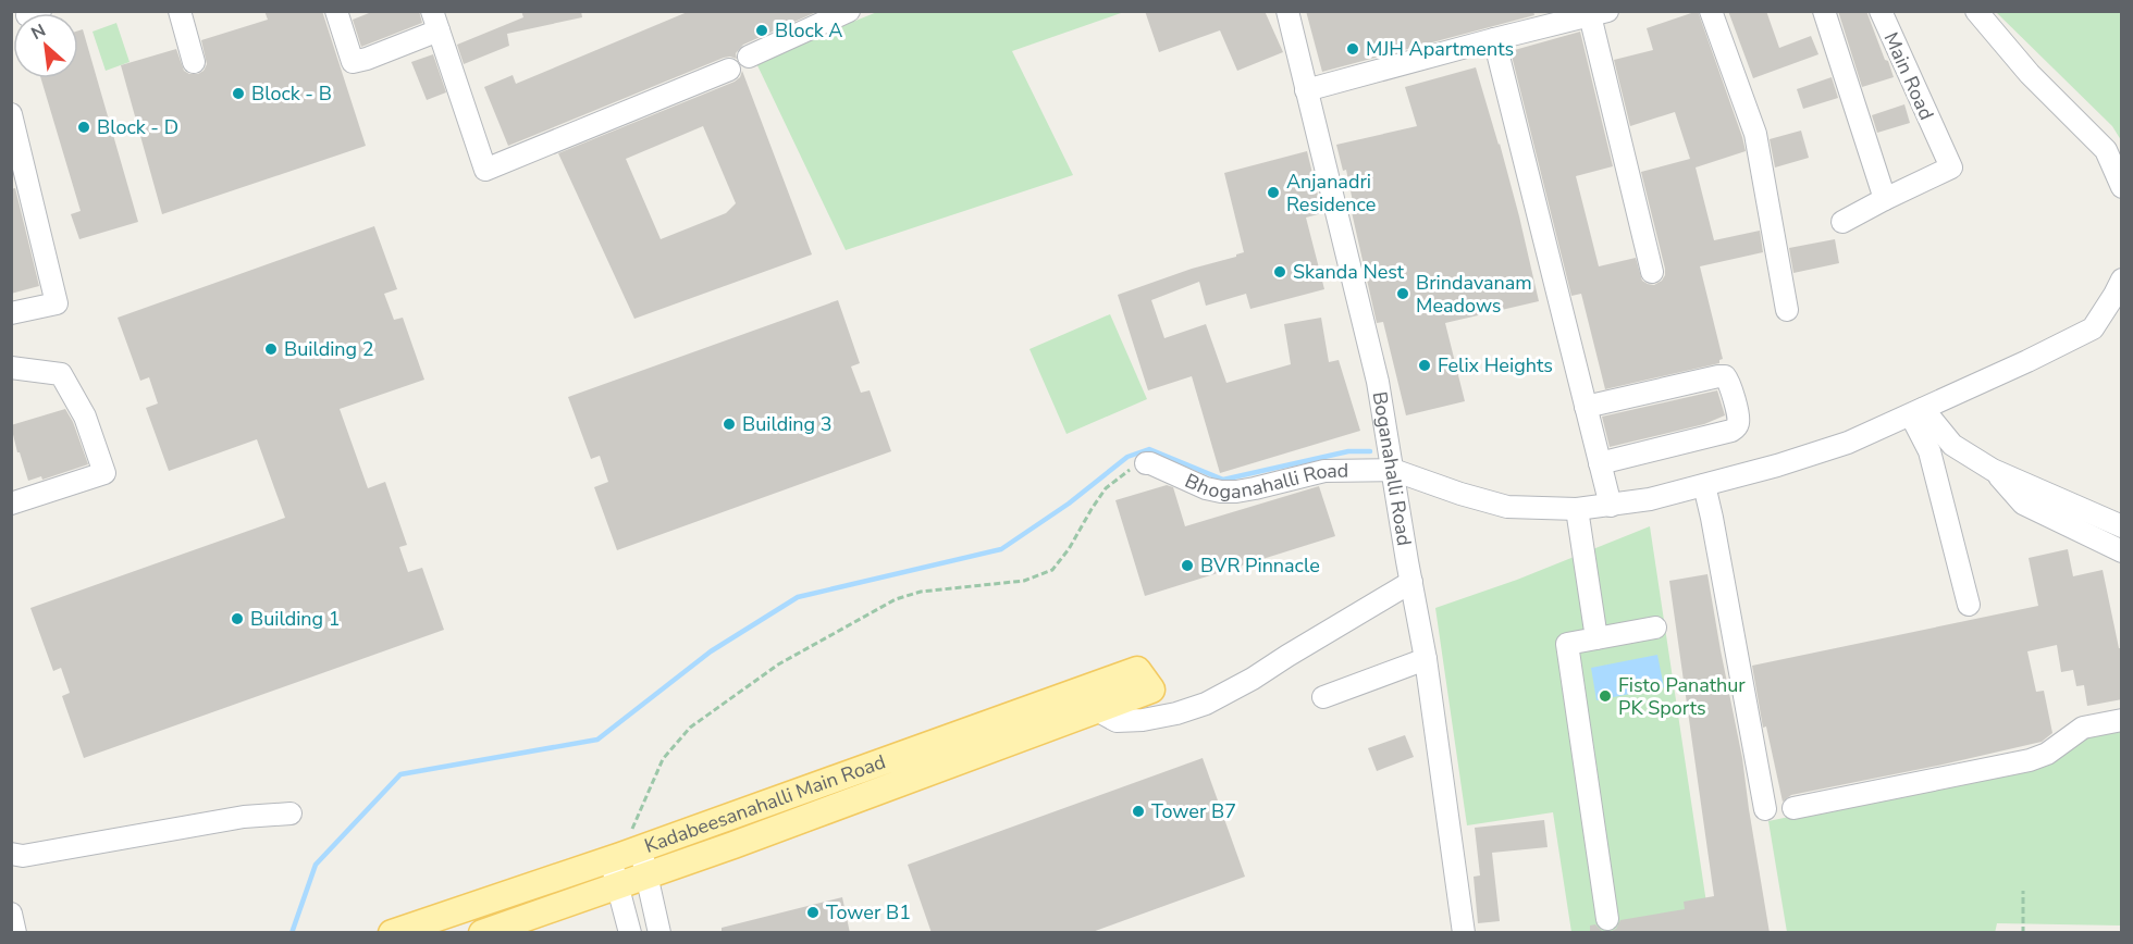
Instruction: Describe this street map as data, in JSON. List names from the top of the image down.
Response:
{
  "streets": {
    "main road": ["Kadabeesanahalli Main Road"],
    "street": ["Main Road", "Boganahalli Road", "Bhoganahalli Road"]
  },
  "crossings": [
    ["Boganahalli Road", "Bhoganahalli Road"]
  ],
  "places": [
    "Block A",
    "MJH Apartments",
    "Block - B",
    "Block - D",
    "Anjanadri Residence",
    "Skanda Nest",
    "Brindavanam Meadows",
    "Building 2",
    "Felix Heights",
    "Building 3",
    "BVR Pinnacle",
    "Building 1",
    "Fisto Panathur PK Sports",
    "Tower B7",
    "Tower B1"
  ],
  "north": "top left"
}
